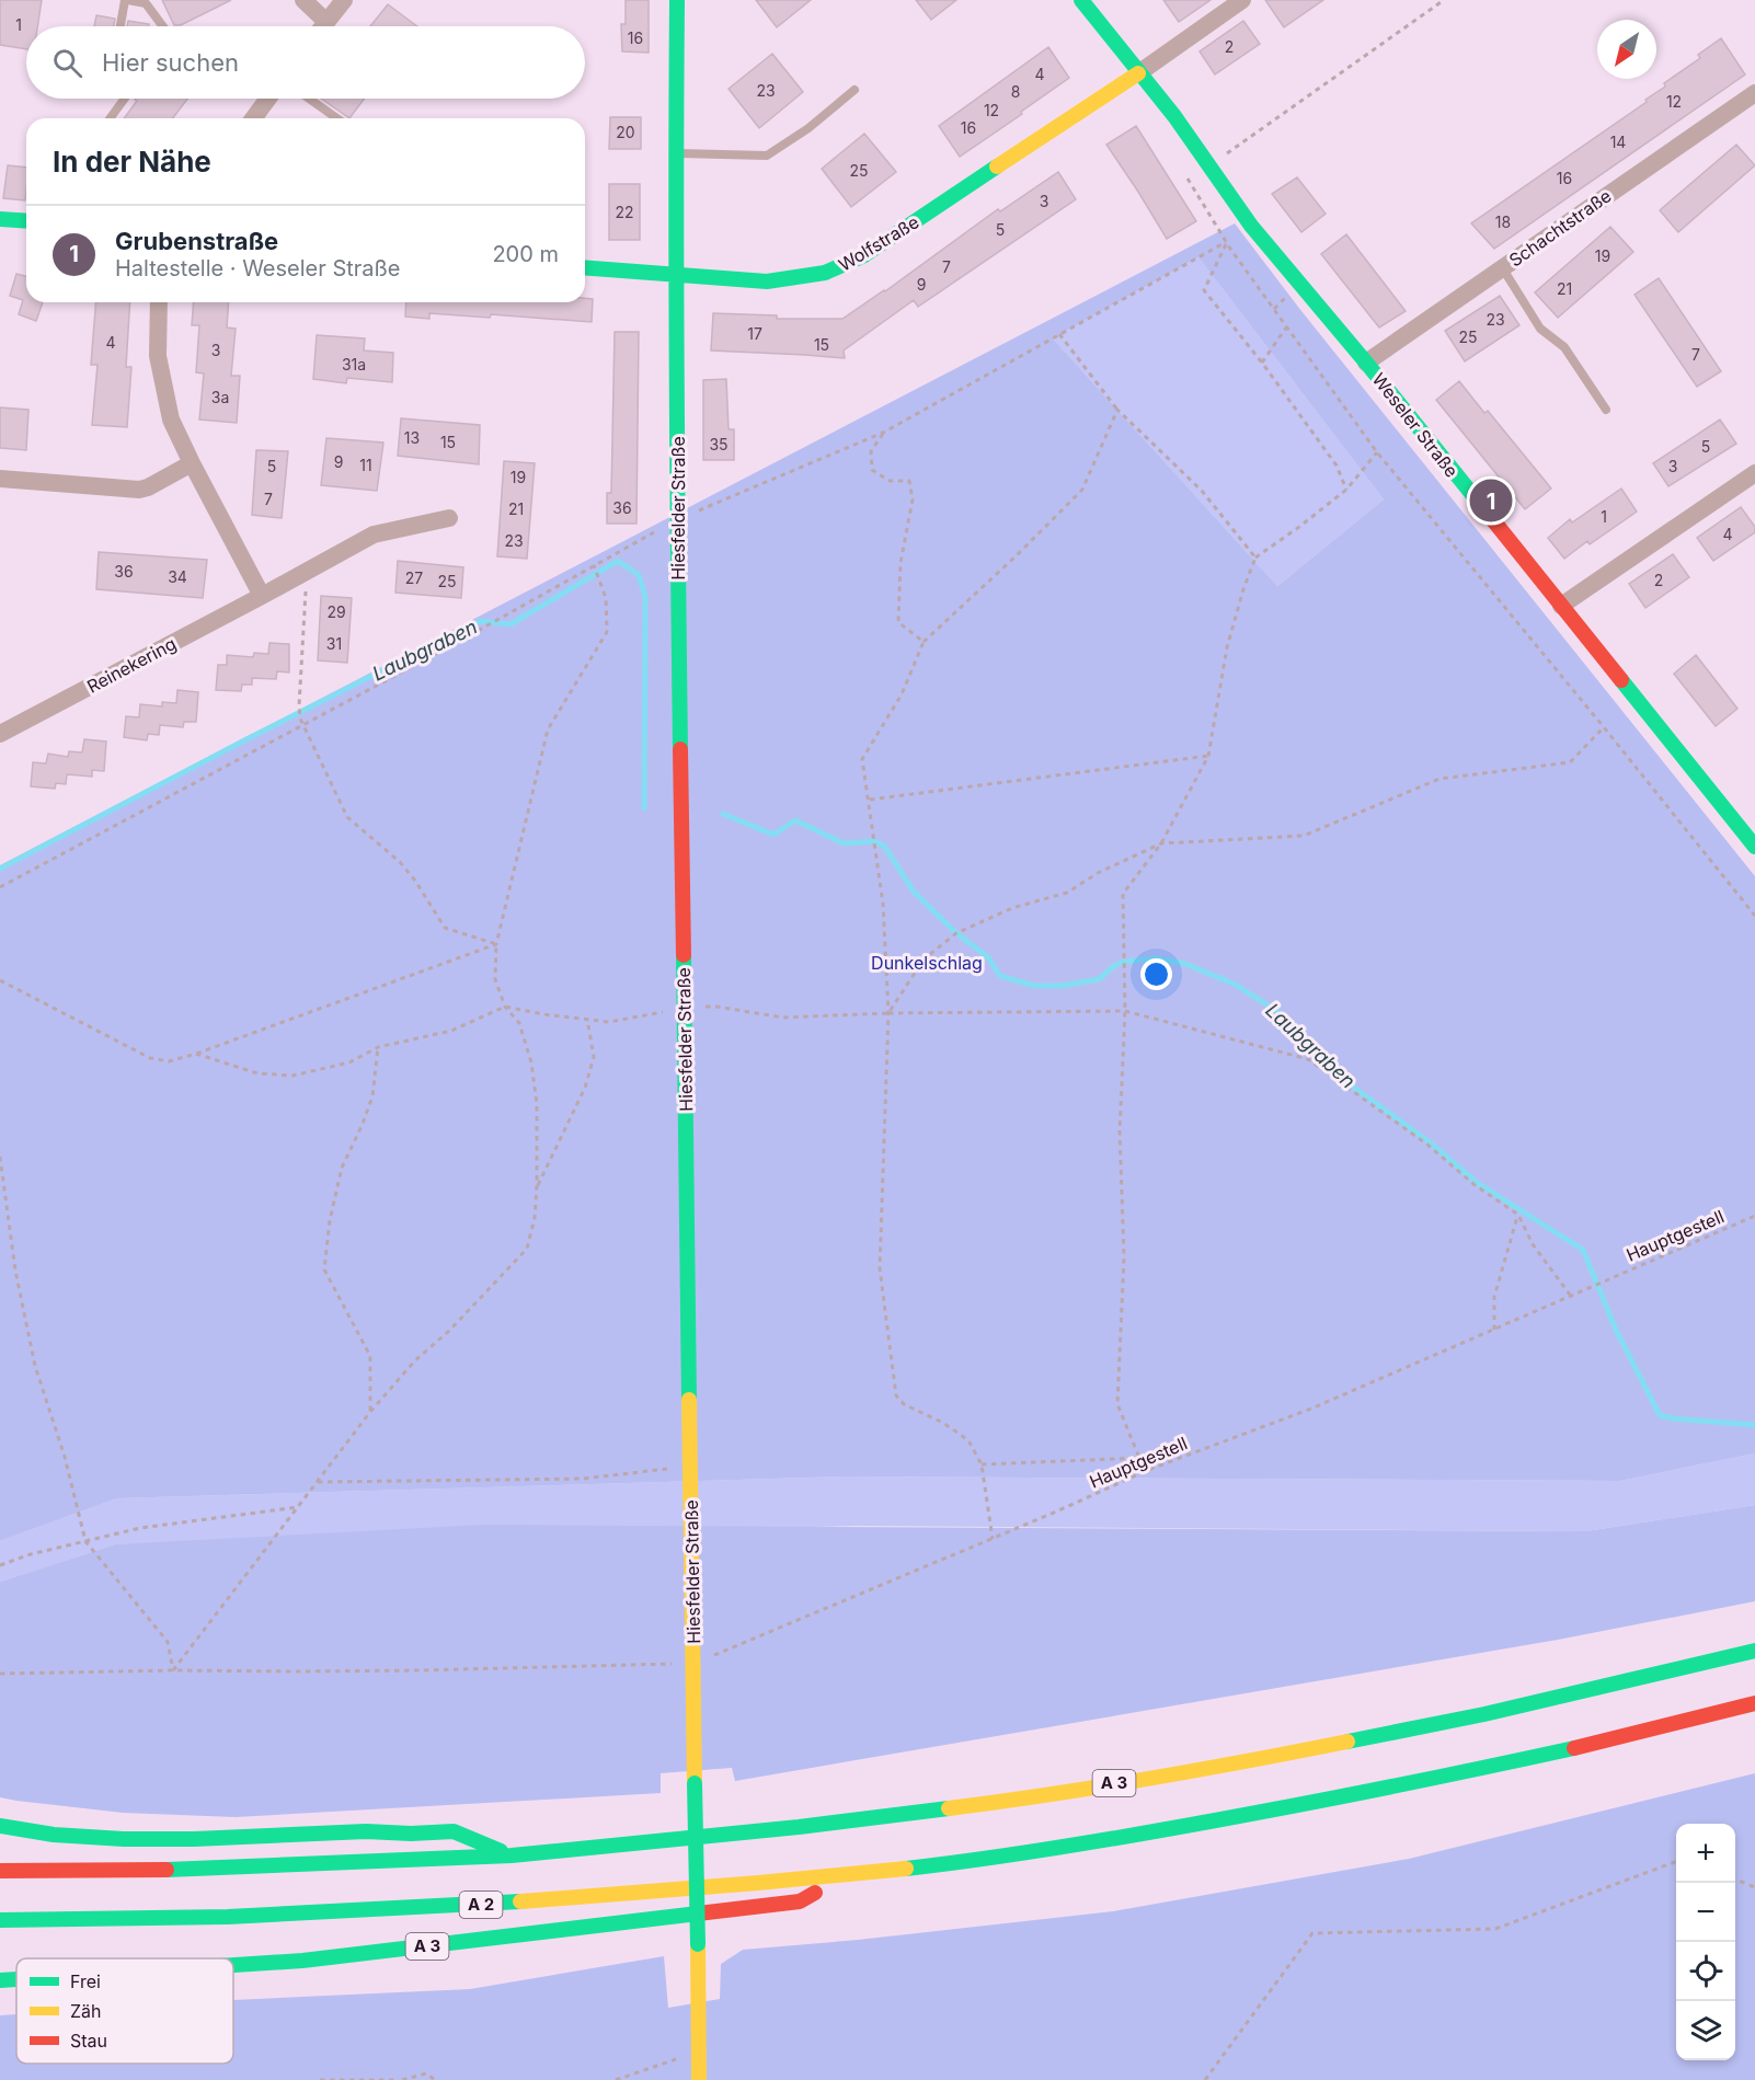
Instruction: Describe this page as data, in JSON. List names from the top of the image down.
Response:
{
  "streets": {
    "main road": [
      "Wolfstraße",
      "Weseler Straße",
      "Hiesfelder Straße",
      "A 3",
      "A 2"
    ],
    "street": ["Schachtstraße", "Reinekering"],
    "path": ["Hauptgestell"]
  },
  "crossings": [
    ["Schachtstraße", "Weseler Straße"],
    ["Wolfstraße", "Weseler Straße"],
    ["Wolfstraße", "Hiesfelder Straße"],
    ["Hiesfelder Straße", "Hauptgestell"],
    ["A 3", "A 2"]
  ],
  "water": ["Laubgraben"],
  "parks": ["Dunkelschlag"],
  "house_numbers": [
    "1",
    "16",
    "2",
    "4",
    "23",
    "8",
    "12",
    "12",
    "16",
    "20",
    "14",
    "25",
    "16",
    "3",
    "22",
    "18",
    "5",
    "19",
    "7",
    "9",
    "21",
    "23",
    "17",
    "25",
    "4",
    "15",
    "3",
    "7",
    "31a",
    "3a",
    "13",
    "15",
    "35",
    "5",
    "9",
    "11",
    "5",
    "3",
    "19",
    "7",
    "36",
    "21",
    "1",
    "4",
    "23",
    "36",
    "34",
    "27",
    "2",
    "25",
    "29",
    "31"
  ],
  "legend": ["Frei", "Zäh", "Stau"],
  "north": "bottom left",
  "page": {
    "search": "Hier suchen",
    "heading": "In der Nähe",
    "list": [
      {
        "mark": "1",
        "name": "Grubenstraße",
        "note": "Haltestelle · Weseler Straße",
        "value": "200 m"
      }
    ],
    "pins": "1",
    "map_buttons": ["+", "−"]
  }
}
